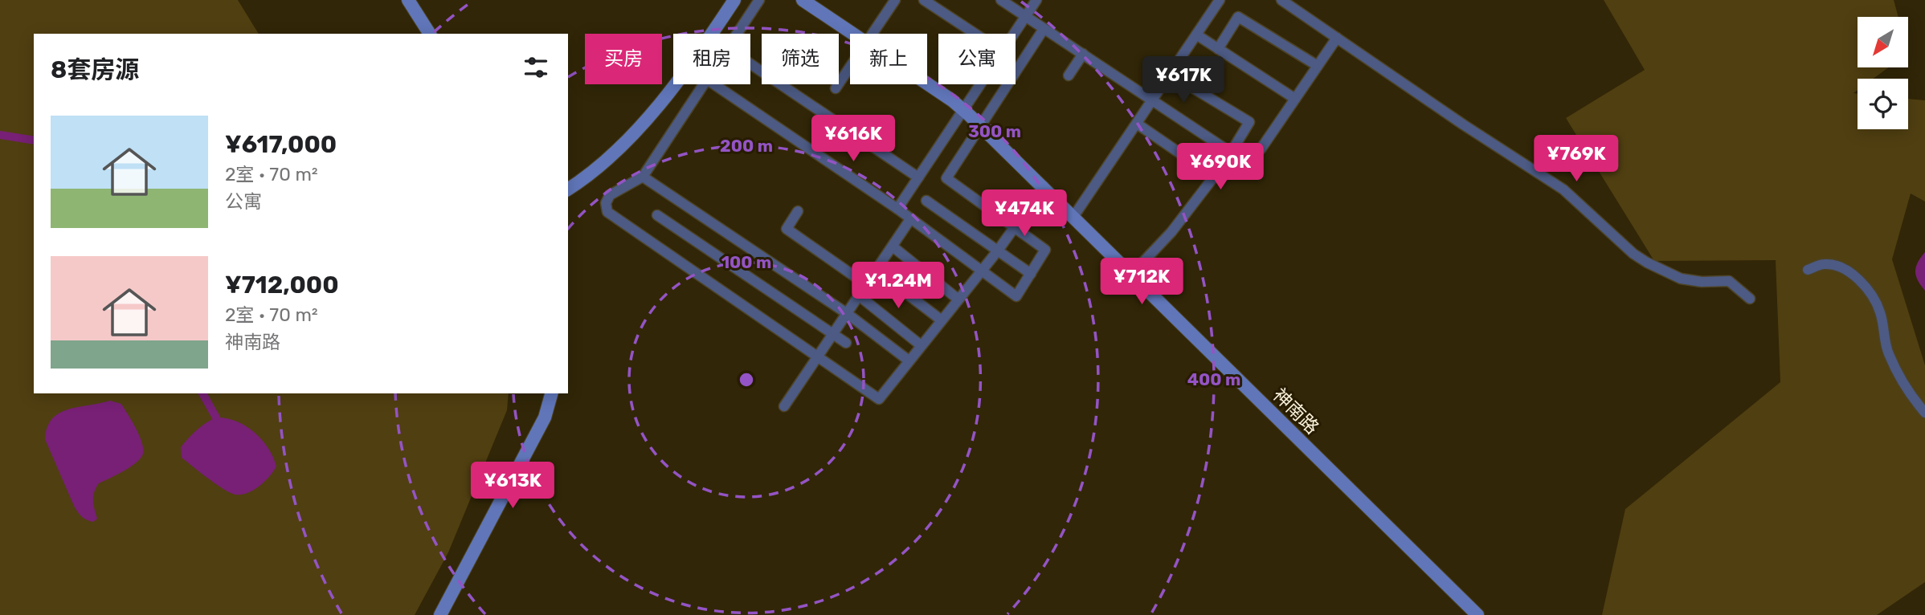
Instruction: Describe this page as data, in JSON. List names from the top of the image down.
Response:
{
  "streets": {
    "street": ["神南路"]
  },
  "north": "bottom left",
  "page": {
    "chip": [
      "买房",
      "租房",
      "筛选",
      "新上",
      "公寓"
    ],
    "heading": "8套房源",
    "price": [
      "¥617K",
      "¥616K",
      "¥769K",
      "¥690K",
      "¥474K",
      "¥712K",
      "¥1.24M",
      "¥613K"
    ],
    "list": [
      {
        "name": "¥617,000",
        "note": "2室 · 70 m² · 公寓"
      },
      {
        "name": "¥712,000",
        "note": "2室 · 70 m² · 神南路"
      }
    ]
  },
  "rings": [
    "300 m",
    "200 m",
    "100 m",
    "400 m"
  ]
}
